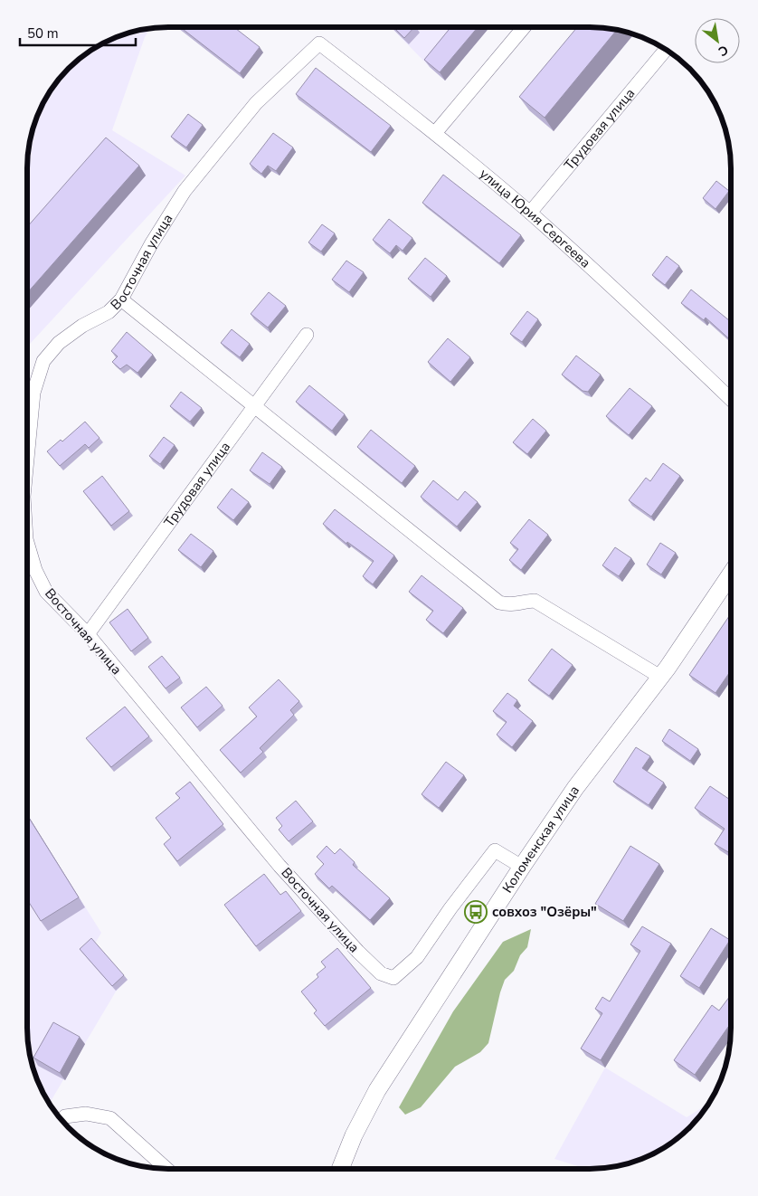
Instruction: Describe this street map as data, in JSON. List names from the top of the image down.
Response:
{
  "streets": {
    "street": [
      "Трудовая улица",
      "улица Юрия Сергеева",
      "Восточная улица",
      "Коломенская улица"
    ]
  },
  "crossings": [
    ["Трудовая улица", "улица Юрия Сергеева"],
    ["Трудовая улица", "Восточная улица"],
    ["улица Юрия Сергеева", "Восточная улица"],
    ["Восточная улица", "Коломенская улица"]
  ],
  "places": {
    "bus stop": ["совхоз \"Озёры\""]
  },
  "scale_bar": "50 m",
  "north": "bottom right"
}
